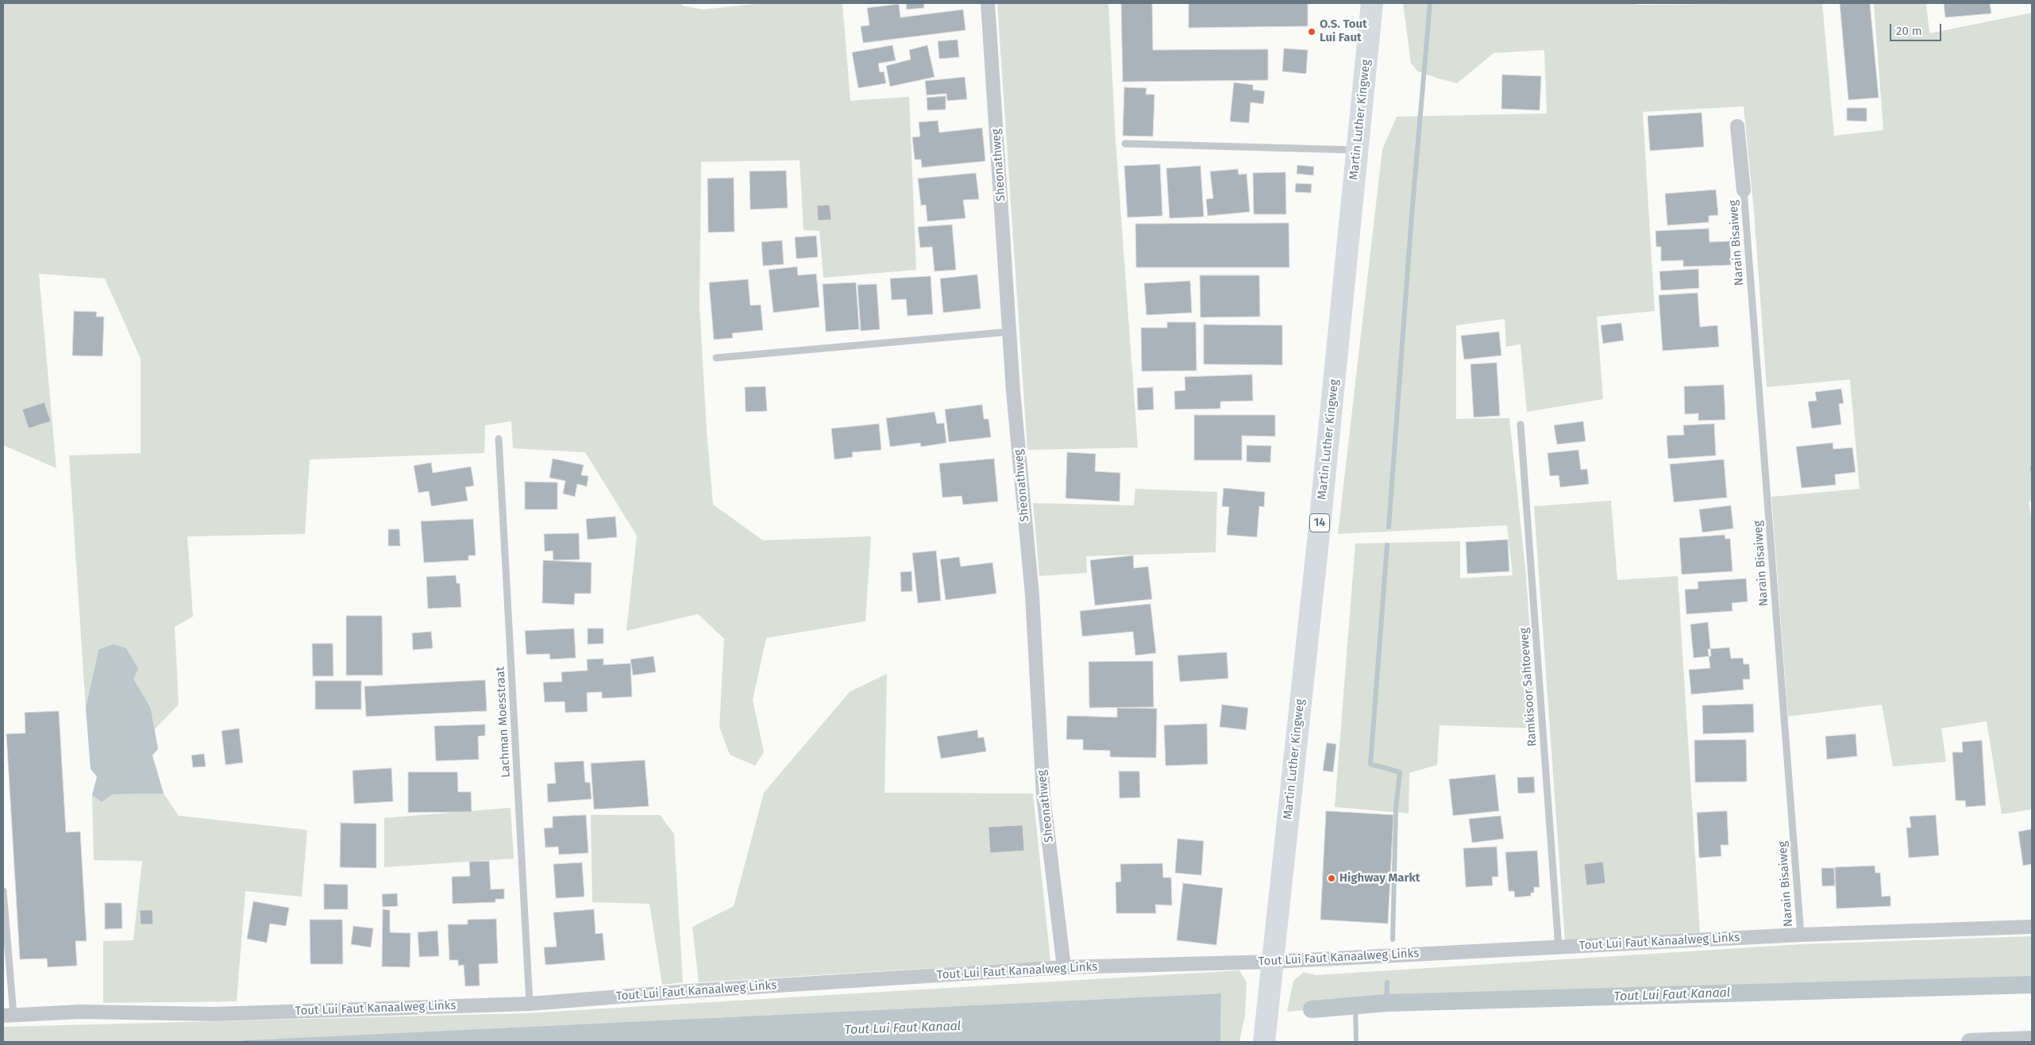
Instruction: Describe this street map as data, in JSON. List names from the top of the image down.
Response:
{
  "streets": {
    "main road": ["Martin Luther Kingweg", "14"],
    "street": ["Sheonathweg", "Tout Lui Faut Kanaalweg Links"],
    "lane": ["Narain Bisaiweg", "Ramkisoor Sahtoeweg", "Lachman Moesstraat"]
  },
  "crossings": [
    ["Martin Luther Kingweg", "Tout Lui Faut Kanaalweg Links"],
    ["Sheonathweg", "Tout Lui Faut Kanaalweg Links"],
    ["Narain Bisaiweg", "Tout Lui Faut Kanaalweg Links"],
    ["Ramkisoor Sahtoeweg", "Tout Lui Faut Kanaalweg Links"],
    ["Lachman Moesstraat", "Tout Lui Faut Kanaalweg Links"]
  ],
  "water": ["Tout Lui Faut Kanaal"],
  "places": ["O.S. Tout Lui Faut", "Highway Markt"],
  "scale_bar": "20 m"
}
